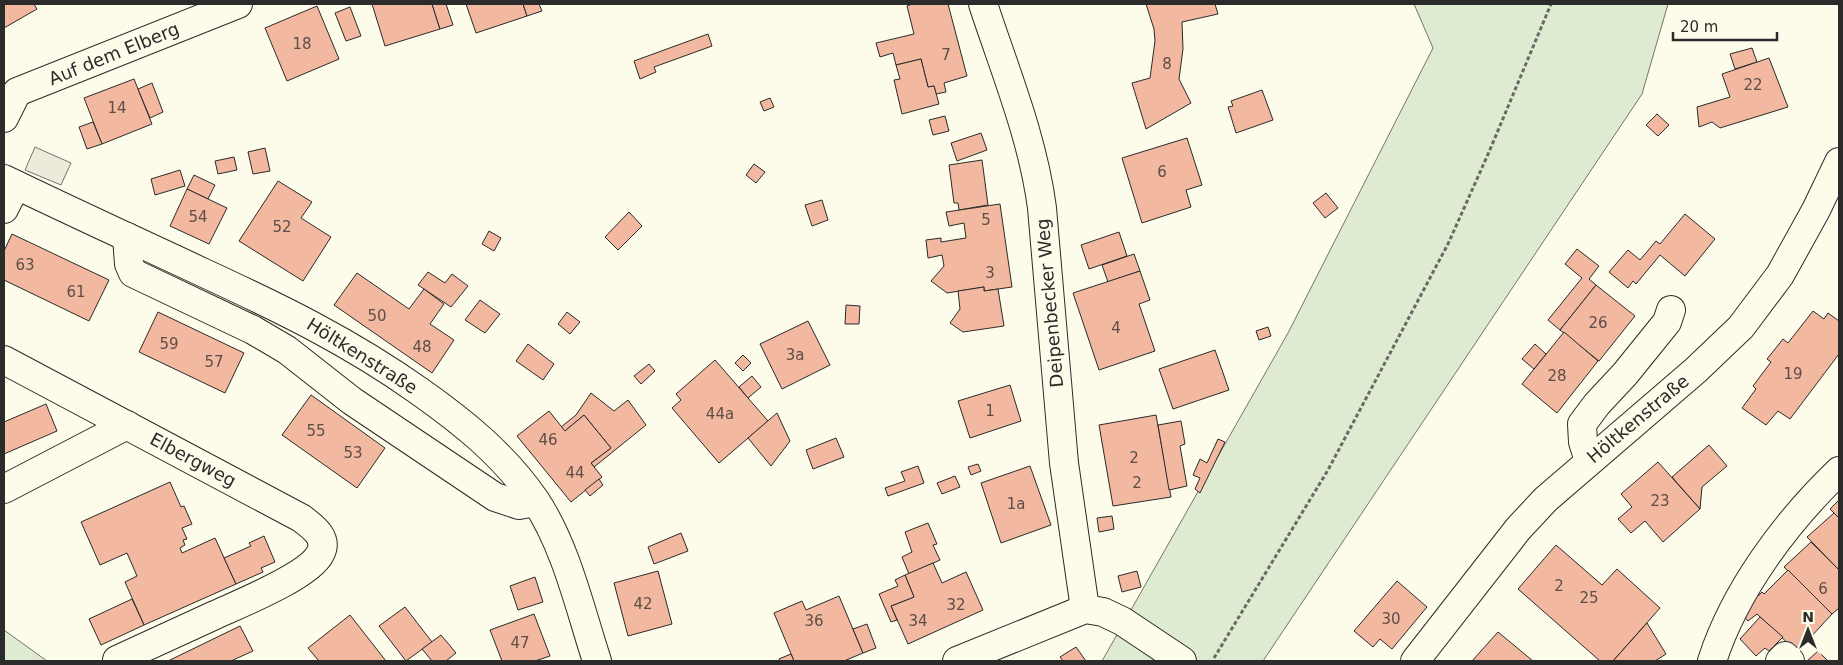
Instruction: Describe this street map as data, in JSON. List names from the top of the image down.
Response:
{
  "streets": {
    "street": [
      "Auf dem Elberg",
      "Deipenbecker Weg",
      "Höltkenstraße",
      "Elbergweg"
    ]
  },
  "house_numbers": [
    "18",
    "7",
    "8",
    "22",
    "14",
    "6",
    "54",
    "5",
    "52",
    "63",
    "3",
    "61",
    "50",
    "26",
    "4",
    "59",
    "48",
    "3a",
    "57",
    "19",
    "28",
    "1",
    "44a",
    "55",
    "46",
    "53",
    "2",
    "44",
    "2",
    "23",
    "1a",
    "2",
    "6",
    "25",
    "42",
    "32",
    "30",
    "36",
    "34",
    "47"
  ],
  "scale_bar": "20 m",
  "north": "top"
}
